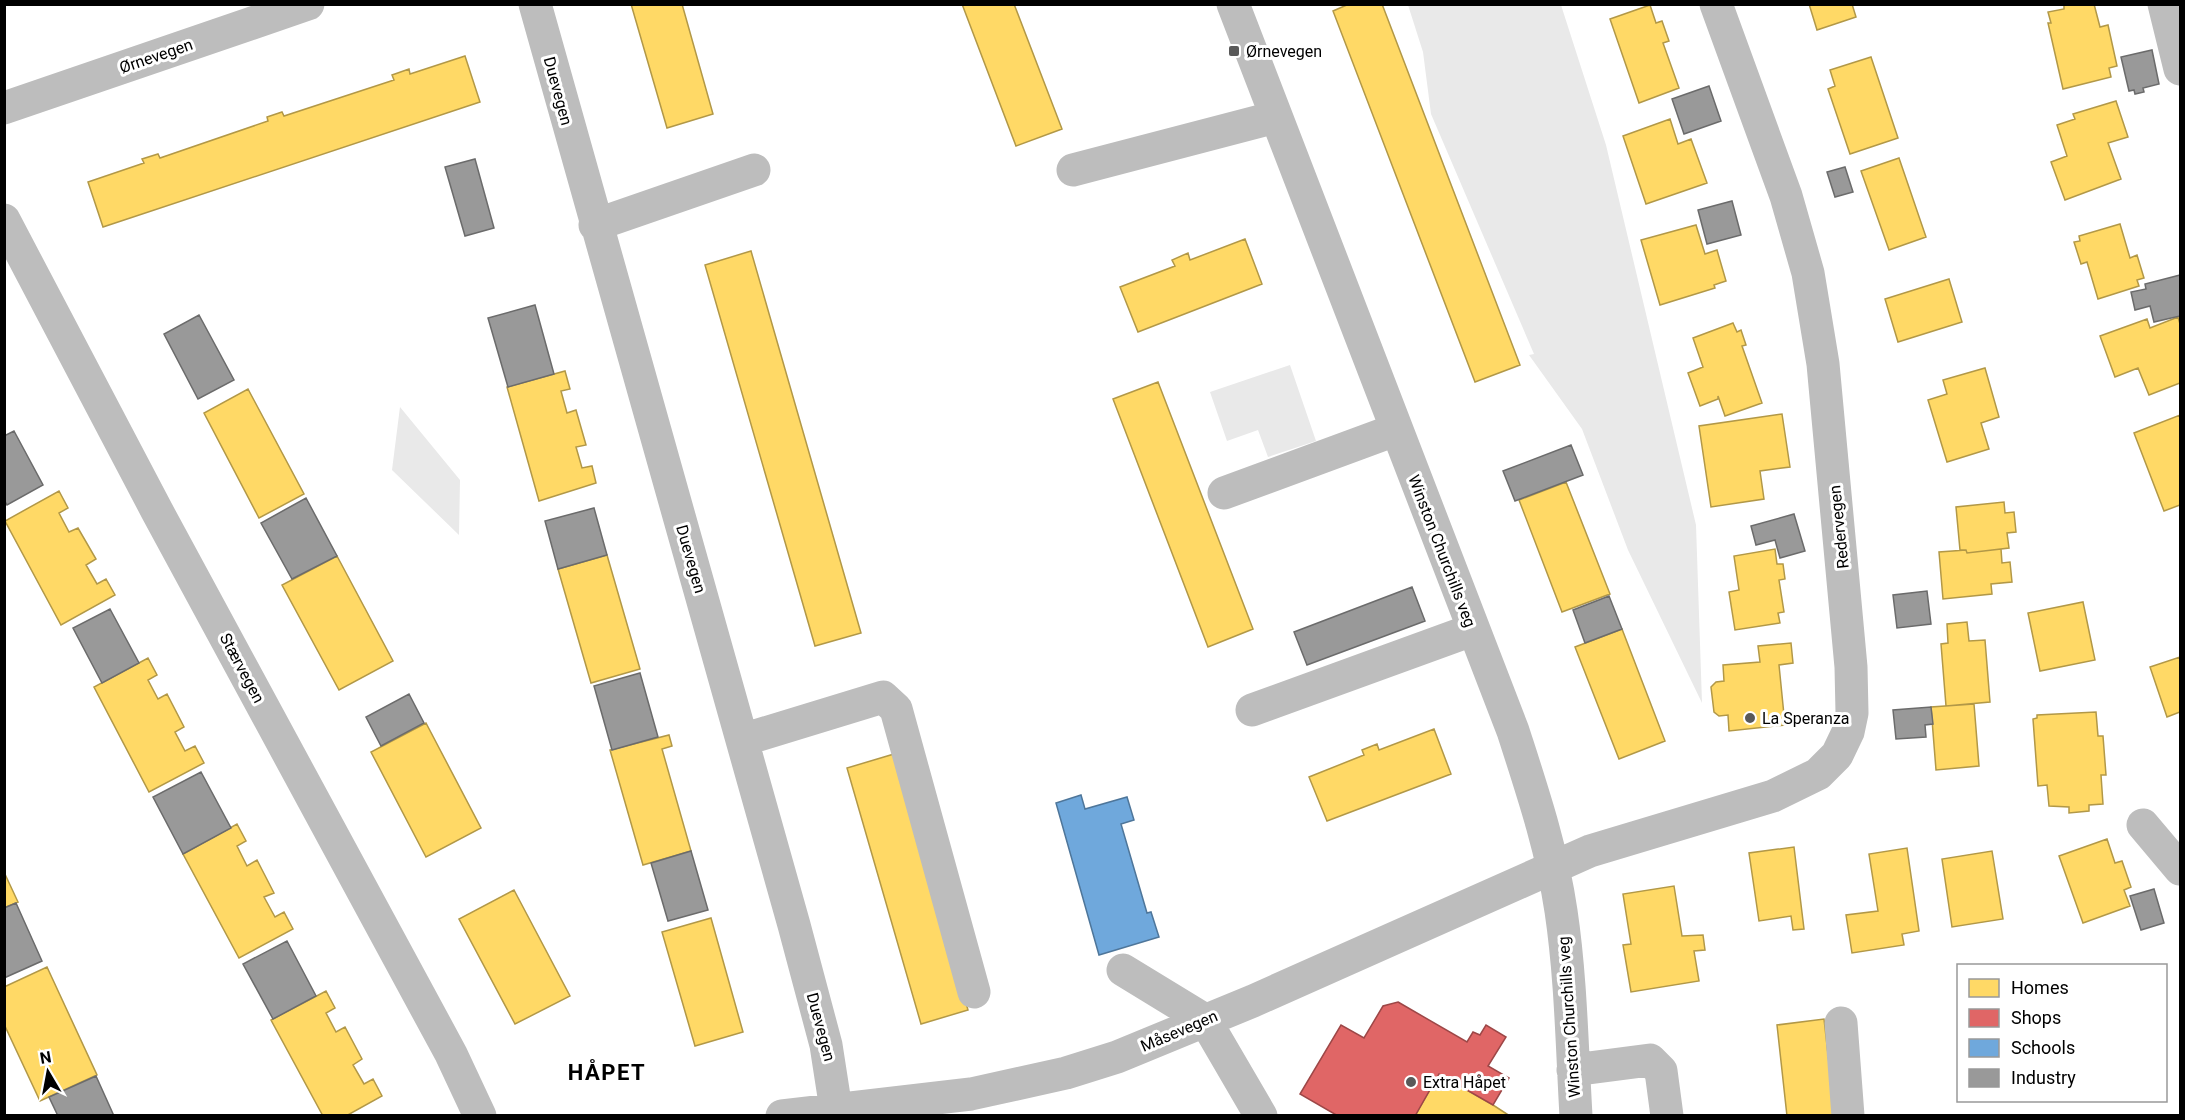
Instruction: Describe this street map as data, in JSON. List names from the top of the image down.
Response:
{
  "streets": {
    "street": [
      "Ørnevegen",
      "Duevegen",
      "Redervegen",
      "Winston Churchills veg",
      "Stærvegen",
      "Måsevegen"
    ]
  },
  "crossings": [
    ["Duevegen", "Måsevegen"],
    ["Redervegen", "Winston Churchills veg"],
    ["Redervegen", "Måsevegen"],
    ["Winston Churchills veg", "Måsevegen"]
  ],
  "districts": ["HÅPET"],
  "places": {
    "transit": ["Ørnevegen"],
    "other": ["La Speranza", "Extra Håpet"]
  },
  "legend": [
    "Homes",
    "Shops",
    "Schools",
    "Industry"
  ],
  "north": "top"
}
